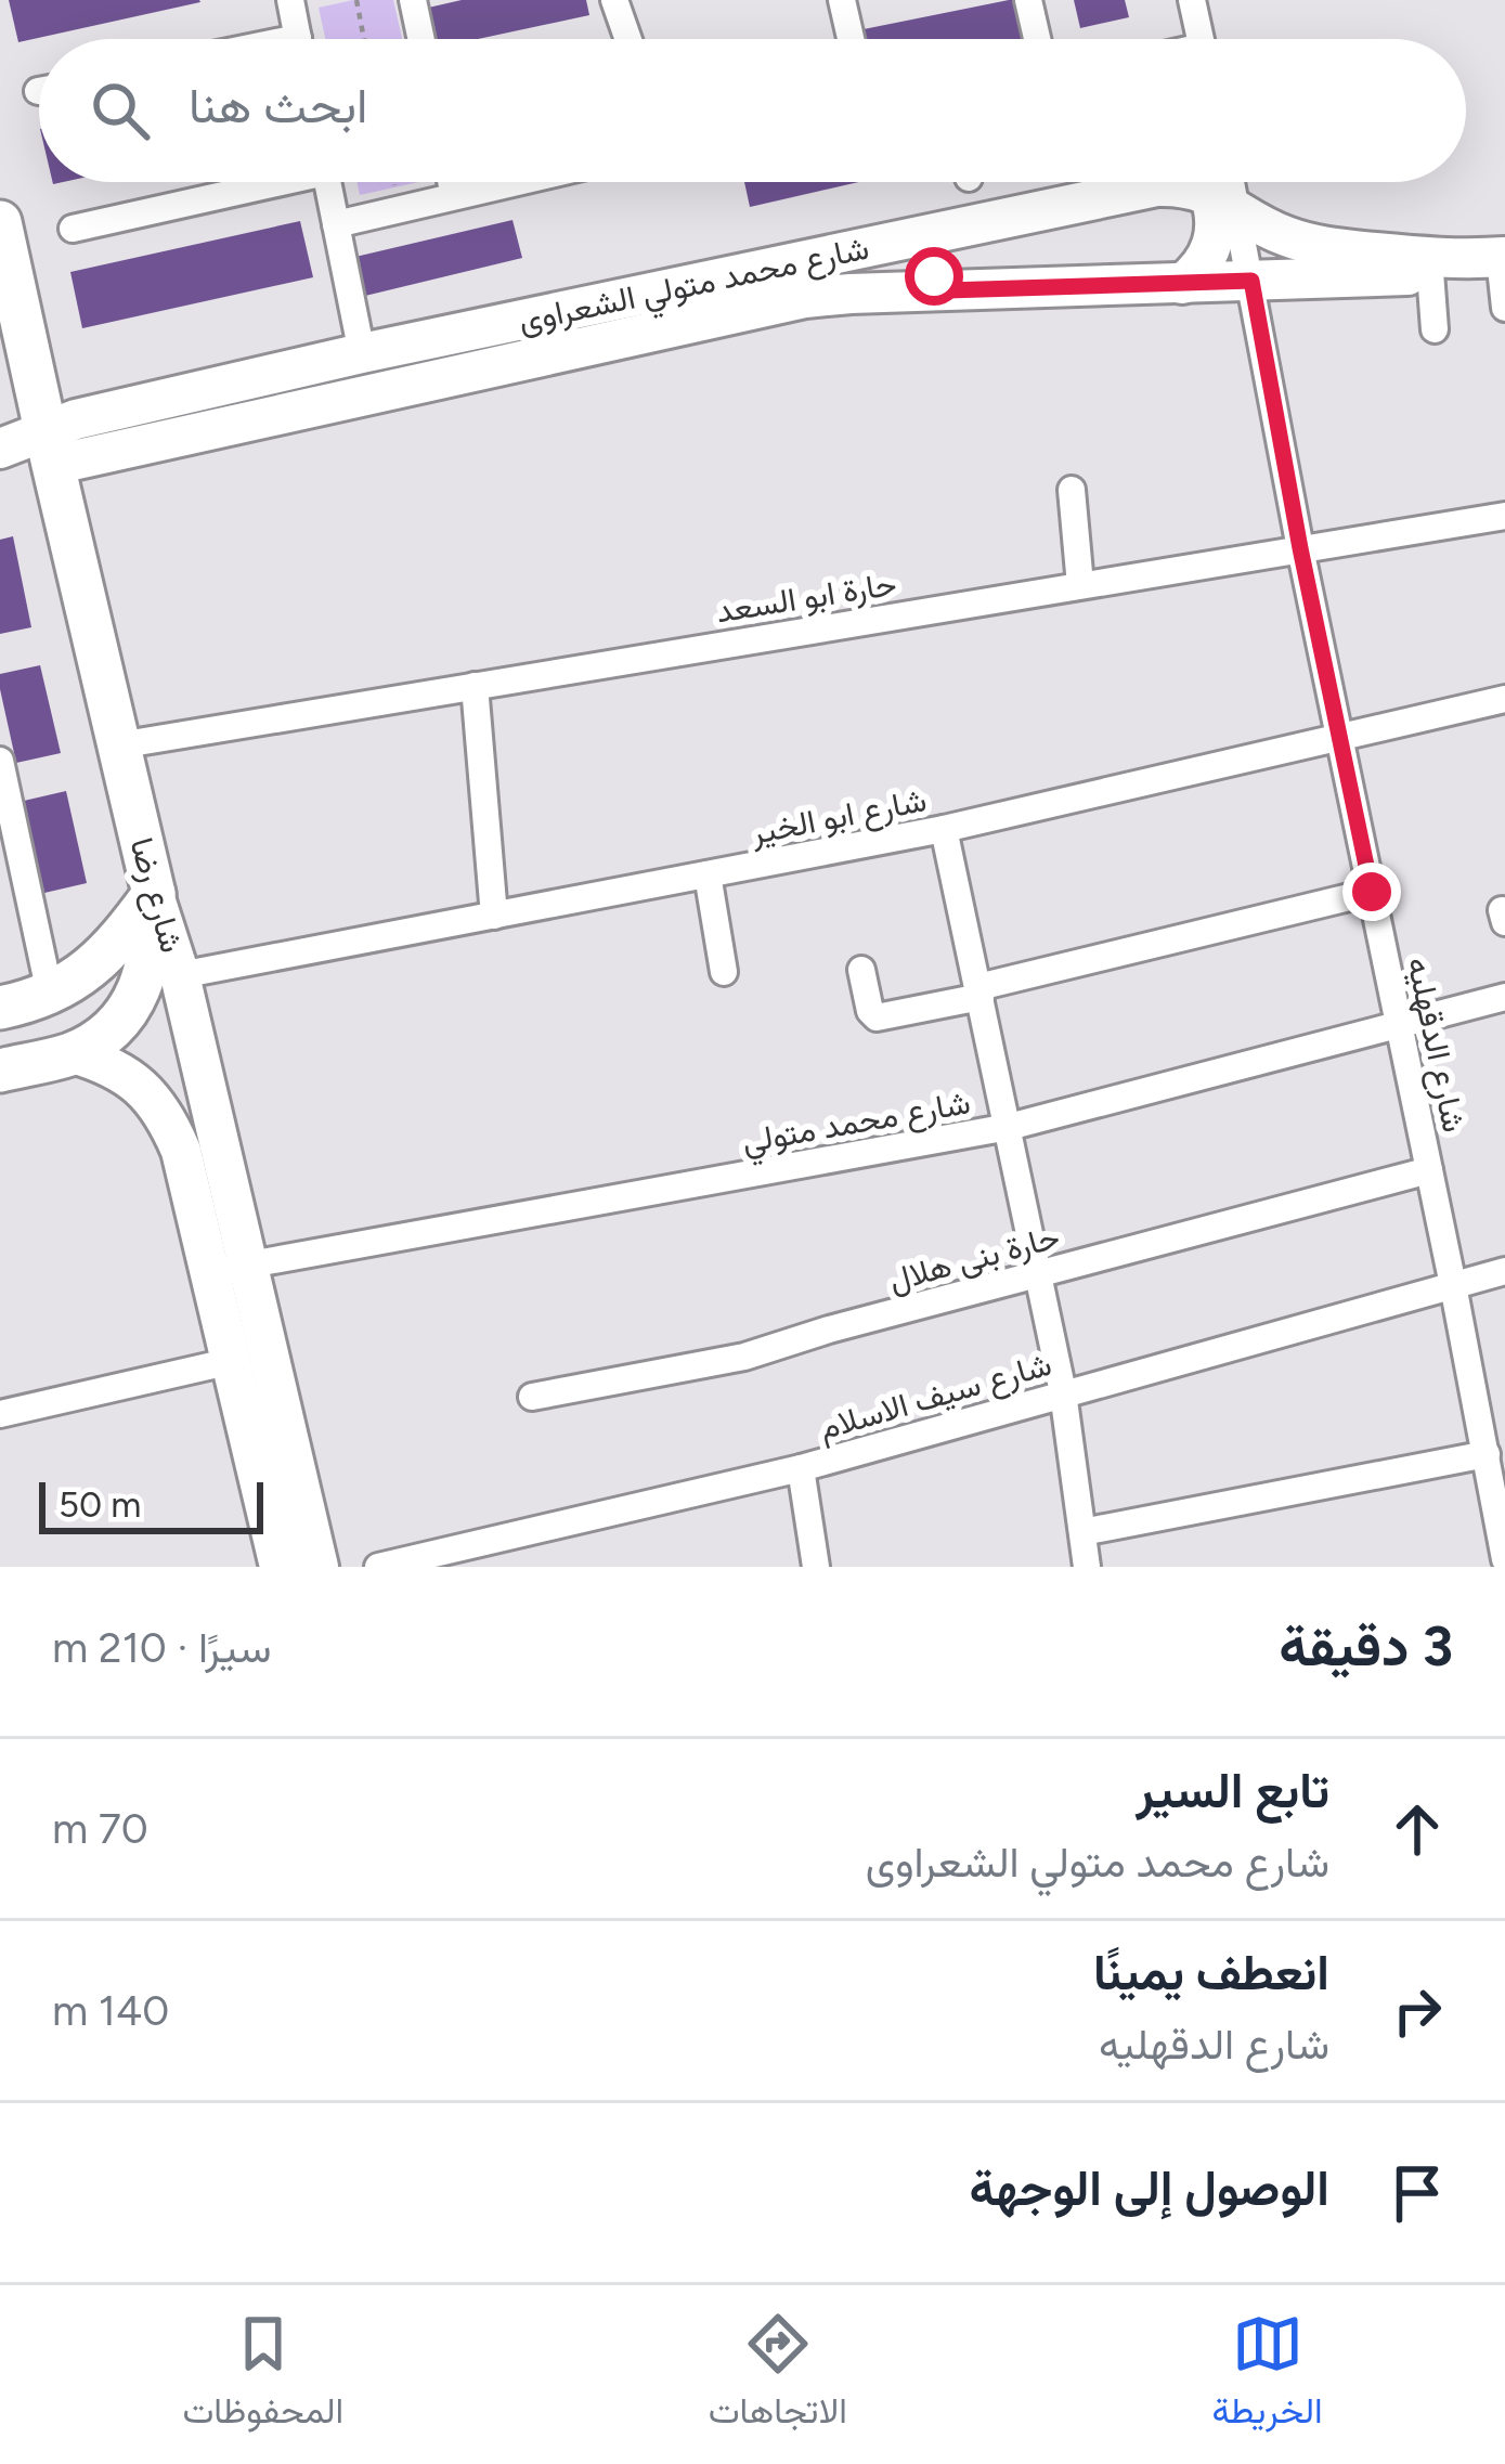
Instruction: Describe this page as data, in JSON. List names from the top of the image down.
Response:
{
  "streets": {
    "main road": ["شارع رضا"],
    "street": [
      "شارع محمد متولي الشعراوى",
      "حارة ابو السعد",
      "شارع ابو الخير",
      "شارع الدقهليه",
      "شارع محمد متولي",
      "حارة بنى هلال",
      "شارع سيف الاسلام"
    ]
  },
  "crossings": [
    ["شارع محمد متولي الشعراوى", "شارع رضا"],
    ["شارع محمد متولي الشعراوى", "شارع الدقهليه"],
    ["حارة ابو السعد", "شارع رضا"],
    ["حارة ابو السعد", "شارع الدقهليه"],
    ["شارع ابو الخير", "شارع رضا"],
    ["شارع ابو الخير", "شارع الدقهليه"],
    ["شارع رضا", "شارع محمد متولي"],
    ["شارع الدقهليه", "شارع محمد متولي"],
    ["شارع الدقهليه", "حارة بنى هلال"],
    ["شارع الدقهليه", "شارع سيف الاسلام"]
  ],
  "scale_bar": "50 m",
  "page": {
    "search": "ابحث هنا",
    "scale": "50 m",
    "heading": ["3 دقيقة", "سيرًا · 210 m"],
    "list": [
      ["تابع السير", "شارع محمد متولي الشعراوى", "70 m"],
      ["انعطف يمينًا", "شارع الدقهليه", "140 m"],
      "الوصول إلى الوجهة"
    ],
    "nav": ["الخريطة", "الاتجاهات", "المحفوظات"]
  }
}
